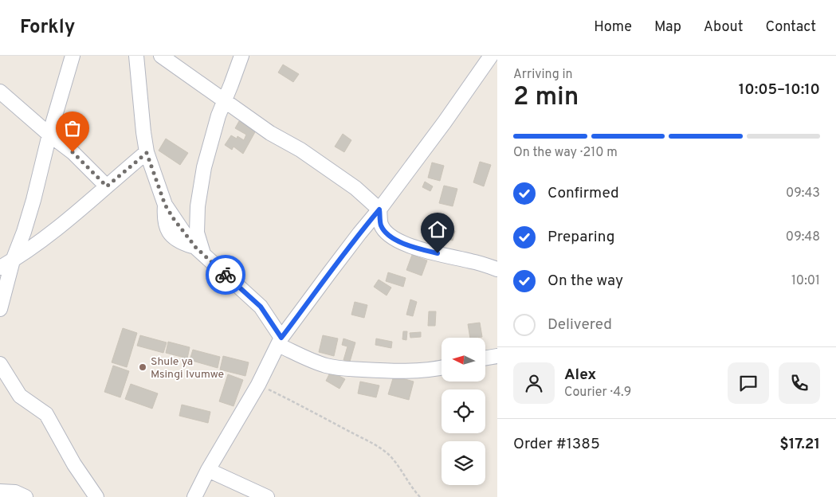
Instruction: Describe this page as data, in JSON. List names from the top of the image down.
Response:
{
  "places": ["Shule ya Msingi Ivumwe"],
  "north": "left",
  "page": {
    "header": "Forkly",
    "nav": [
      "Home",
      "Map",
      "About",
      "Contact"
    ],
    "heading": ["2 min", "Arriving in", "10:05–10:10"],
    "panel": [
      "Alex",
      "Courier · 4.9",
      "Order #1385",
      "$17.21"
    ],
    "bar": "On the way · 210 m",
    "list": [
      ["Confirmed", "09:43"],
      ["Preparing", "09:48"],
      ["On the way", "10:01"],
      "Delivered"
    ]
  }
}
